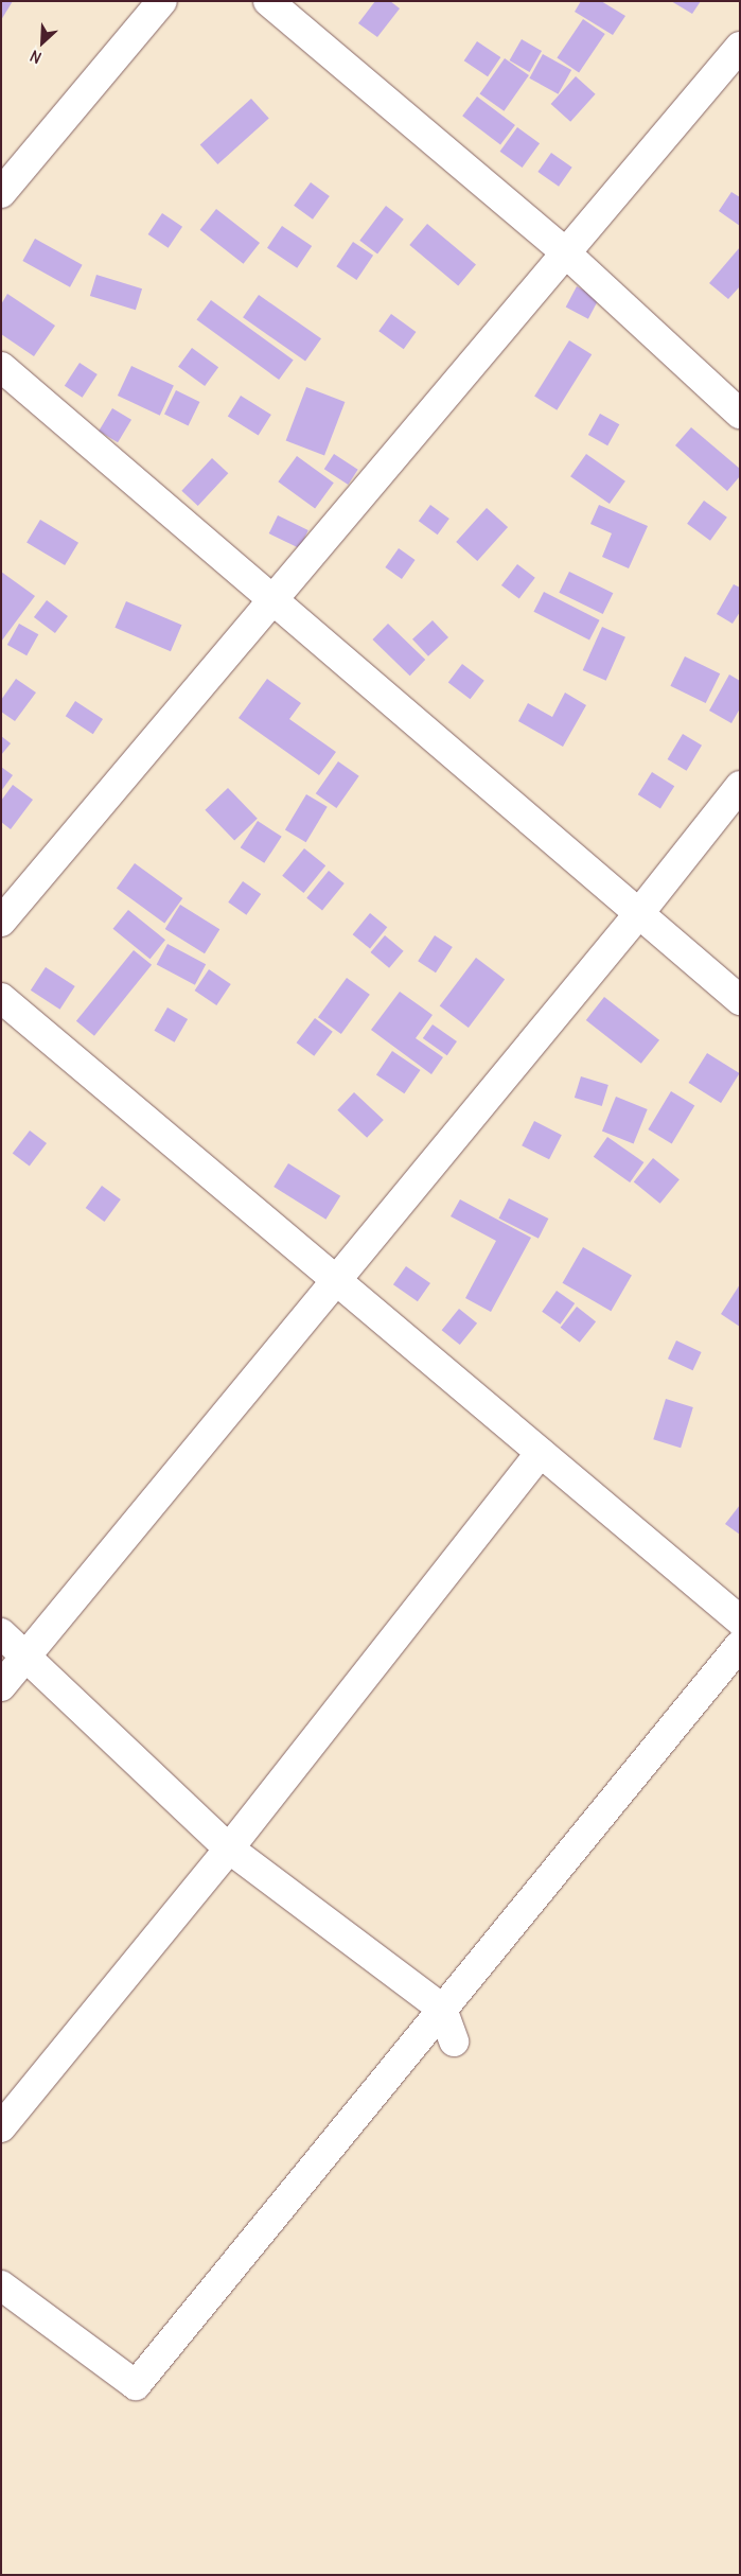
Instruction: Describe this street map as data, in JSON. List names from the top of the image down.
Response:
{
  "north": "bottom left"
}
